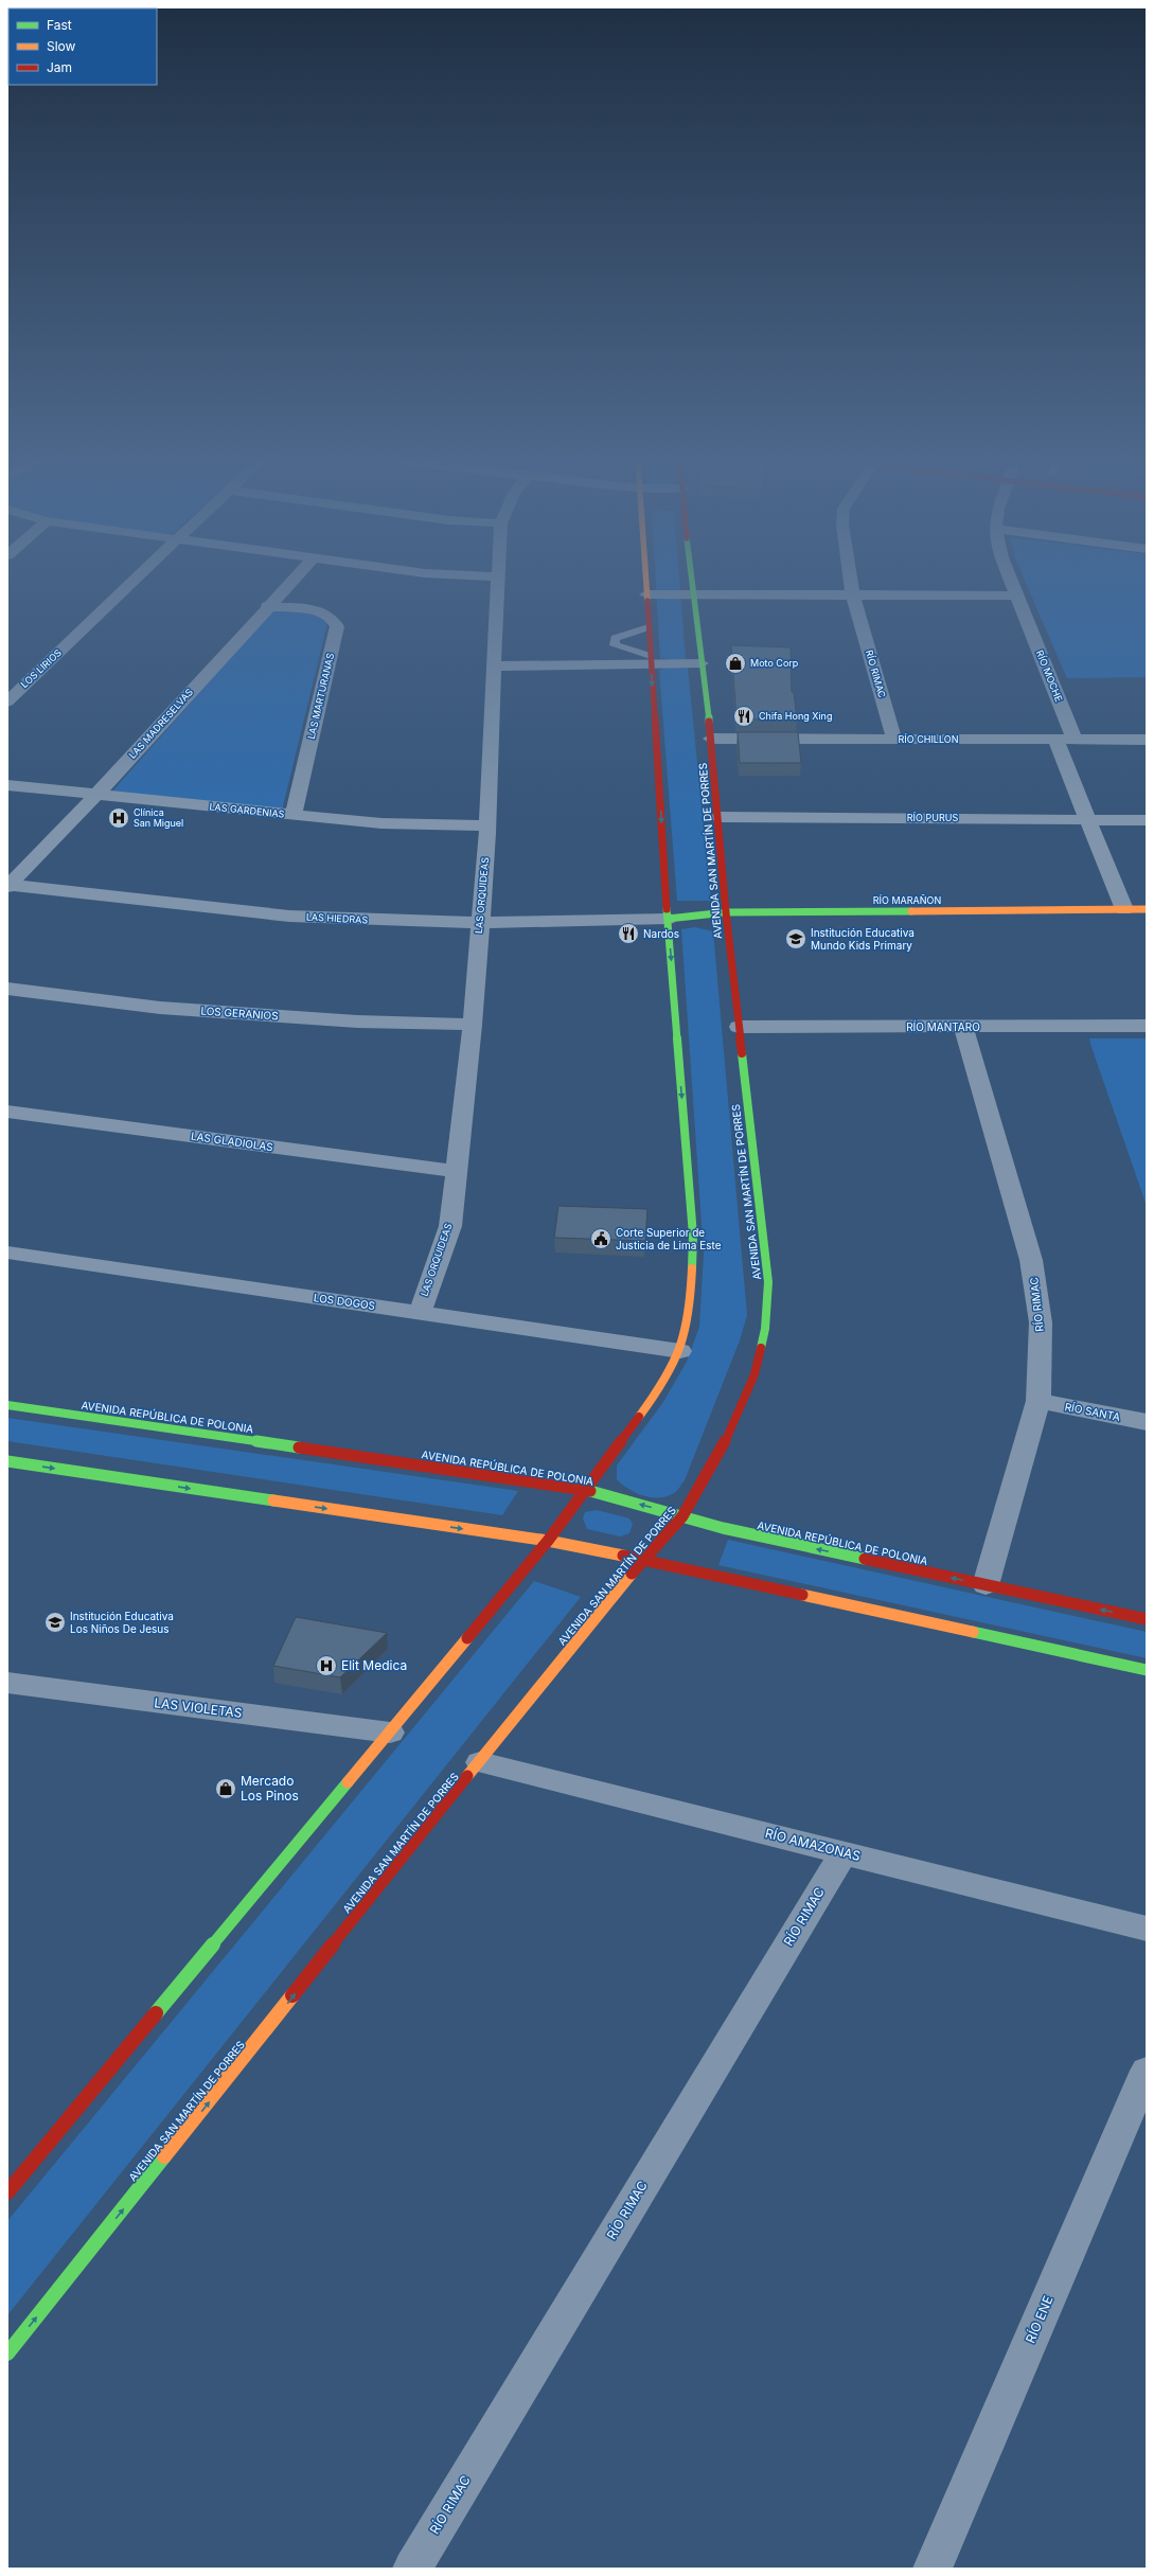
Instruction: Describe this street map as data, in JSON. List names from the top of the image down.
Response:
{
  "streets": {
    "main road": ["AVENIDA SAN MARTÍN DE PORRES", "RÍO MARAÑON", "AVENIDA REPÚBLICA DE POLONIA"],
    "street": [
      "LOS LIRIOS",
      "RÍO RIMAC",
      "RÍO MOCHE",
      "LAS MARTURANAS",
      "LAS MADRESELVAS",
      "RÍO CHILLON",
      "LAS GARDENIAS",
      "RÍO PURUS",
      "LAS ORQUIDEAS",
      "LAS HIEDRAS",
      "LOS GERANIOS",
      "RÍO MANTARO",
      "LAS GLADIOLAS",
      "LOS DOGOS",
      "RÍO SANTA",
      "LAS VIOLETAS",
      "RÍO AMAZONAS",
      "RÍO ENE"
    ]
  },
  "crossings": [
    ["RÍO RIMAC", "RÍO CHILLON"],
    ["RÍO RIMAC", "RÍO MANTARO"],
    ["RÍO RIMAC", "RÍO SANTA"],
    ["RÍO RIMAC", "AVENIDA REPÚBLICA DE POLONIA"],
    ["RÍO RIMAC", "RÍO AMAZONAS"],
    ["RÍO MOCHE", "RÍO CHILLON"],
    ["LAS MARTURANAS", "LAS MADRESELVAS"],
    ["LAS MARTURANAS", "LAS GARDENIAS"],
    ["LAS MADRESELVAS", "LAS GARDENIAS"],
    ["LAS MADRESELVAS", "LAS HIEDRAS"],
    ["RÍO CHILLON", "AVENIDA SAN MARTÍN DE PORRES"],
    ["LAS GARDENIAS", "LAS ORQUIDEAS"],
    ["RÍO PURUS", "AVENIDA SAN MARTÍN DE PORRES"],
    ["AVENIDA SAN MARTÍN DE PORRES", "RÍO MARAÑON"],
    ["AVENIDA SAN MARTÍN DE PORRES", "RÍO MANTARO"],
    ["AVENIDA SAN MARTÍN DE PORRES", "AVENIDA REPÚBLICA DE POLONIA"],
    ["AVENIDA SAN MARTÍN DE PORRES", "RÍO AMAZONAS"],
    ["LAS ORQUIDEAS", "LAS HIEDRAS"],
    ["LAS ORQUIDEAS", "LOS GERANIOS"],
    ["LAS ORQUIDEAS", "LAS GLADIOLAS"],
    ["LAS ORQUIDEAS", "LOS DOGOS"],
    ["RÍO MARAÑON", "LAS HIEDRAS"]
  ],
  "one_way": ["AVENIDA SAN MARTÍN DE PORRES"],
  "places": {
    "shop": ["Moto Corp", "Mercado Los Pinos"],
    "restaurant": ["Chifa Hong Xing", "Nardos"],
    "hospital": ["Clínica San Miguel", "Elit Medica"],
    "school or university": ["Institución Educativa Mundo Kids Primary", "Institución Educativa Los Niños De Jesus"],
    "public building": ["Corte Superior de Justicia de Lima Este"]
  },
  "legend": ["Fast", "Slow", "Jam"]
}
